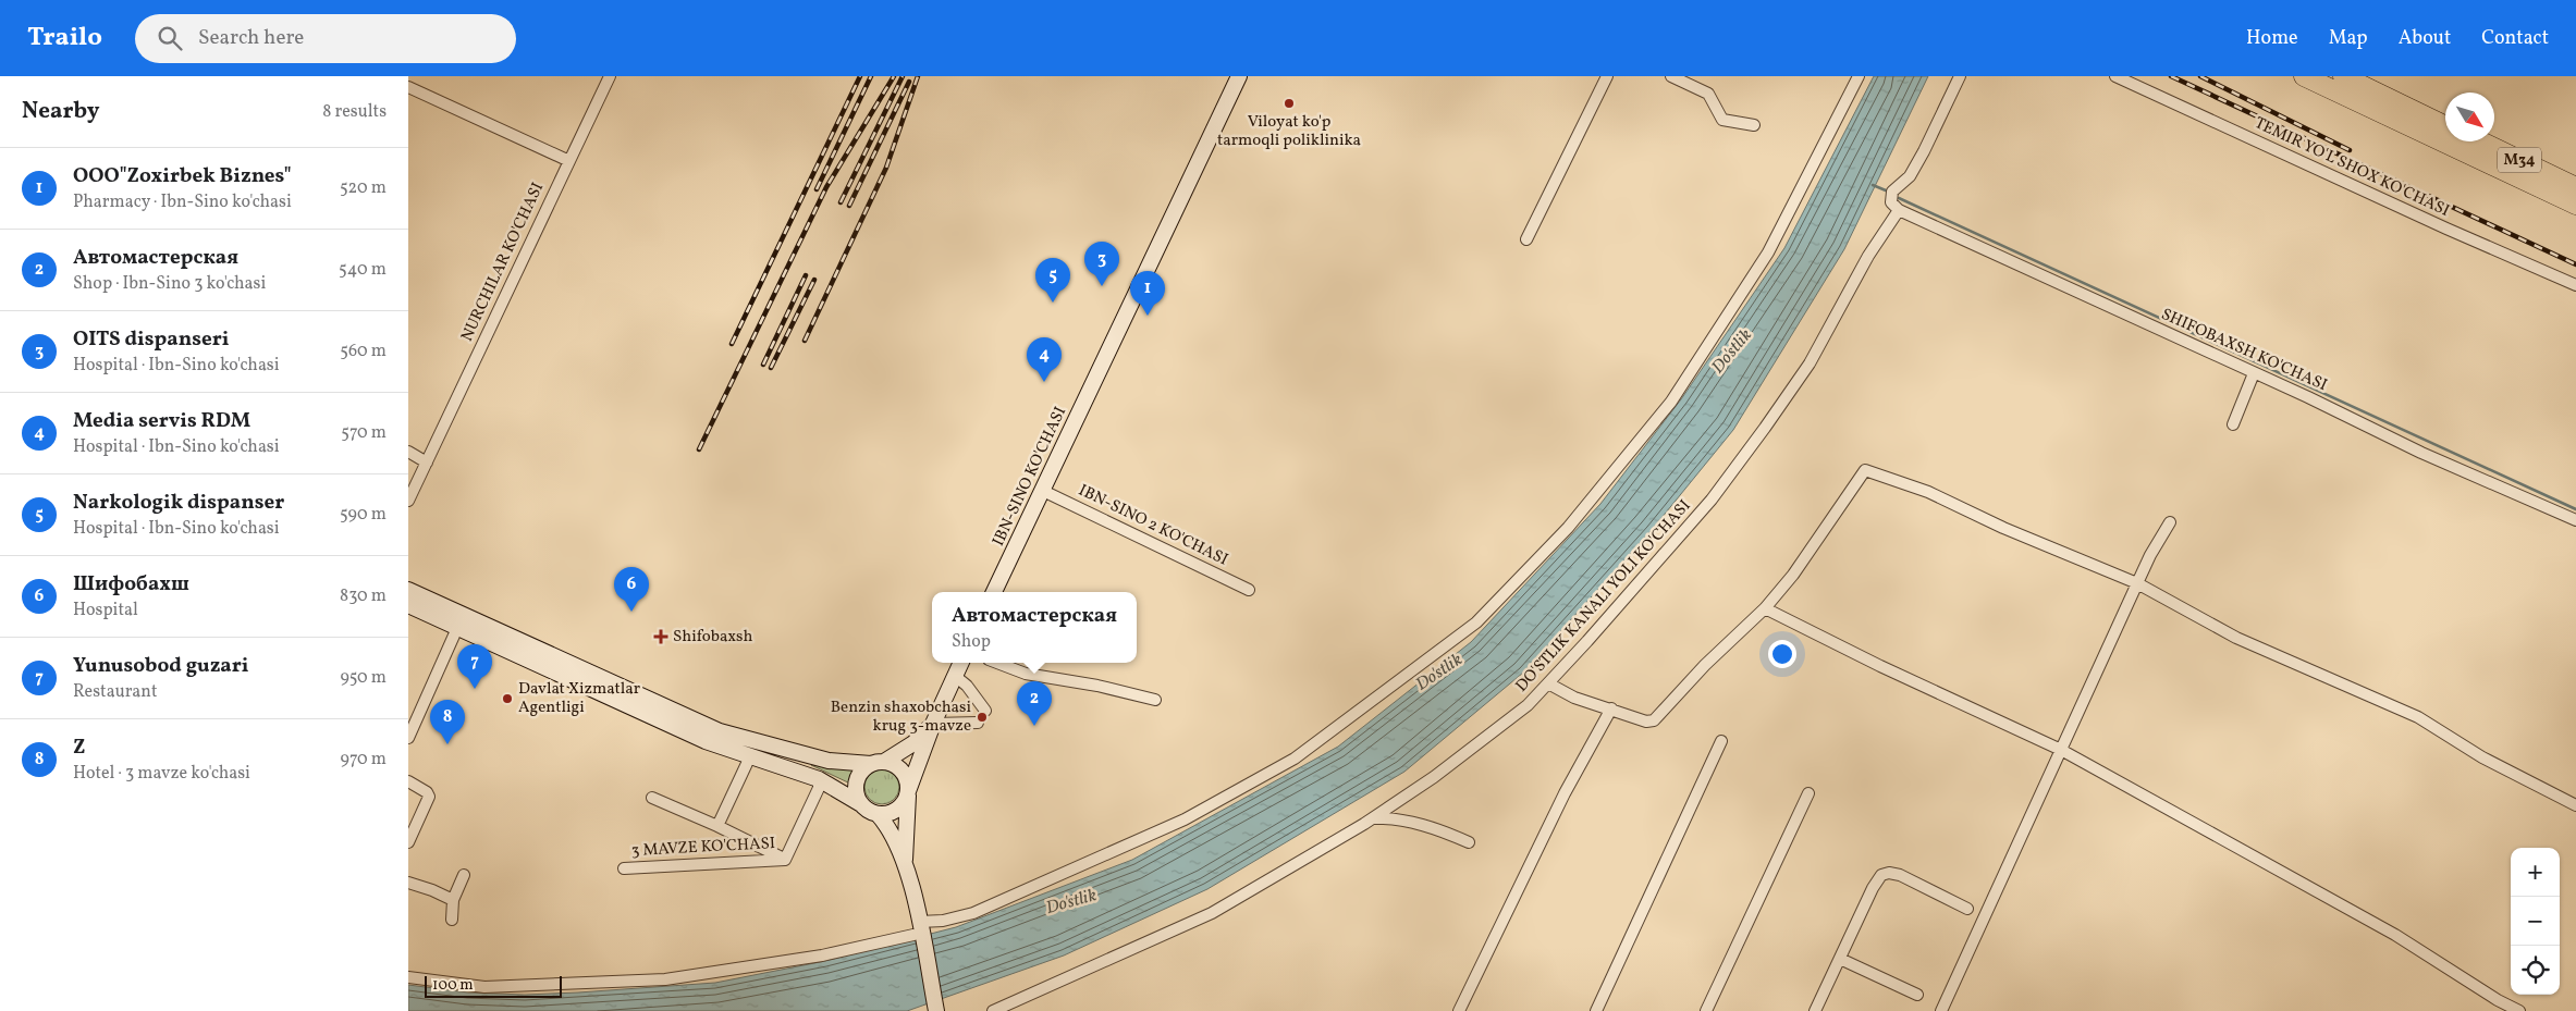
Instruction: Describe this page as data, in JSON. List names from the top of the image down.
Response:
{
  "streets": {
    "highway": ["M34"],
    "main road": ["IBN-SINO KO'CHASI"],
    "street": [
      "TEMIR YO'L SHOX KO'CHASI",
      "NURCHILAR KO'CHASI",
      "SHIFOBAXSH KO'CHASI",
      "IBN-SINO 2 KO'CHASI",
      "DO'STLIK KANALI YOLI KO'CHASI",
      "3 MAVZE KO'CHASI"
    ]
  },
  "crossings": [
    ["SHIFOBAXSH KO'CHASI", "DO'STLIK KANALI YOLI KO'CHASI"],
    ["IBN-SINO KO'CHASI", "IBN-SINO 2 KO'CHASI"]
  ],
  "water": ["Do'stlik"],
  "places": {
    "other": ["Viloyat ko'p tarmoqli poliklinika", "Davlat Xizmatlar Agentligi", "Benzin shaxobchasi krug 3-mavze"],
    "health": ["Shifobaxsh"]
  },
  "scale_bar": "100 m",
  "north": "bottom right",
  "page": {
    "header": "Trailo",
    "search": "Search here",
    "nav": [
      "Home",
      "Map",
      "About",
      "Contact"
    ],
    "heading": ["Nearby", "8 results"],
    "list": [
      {
        "mark": "1",
        "name": "OOO\"Zoxirbek Biznes\"",
        "note": "Pharmacy · Ibn-Sino ko'chasi",
        "value": "520 m"
      },
      {
        "mark": "2",
        "name": "Автомастерская",
        "note": "Shop · Ibn-Sino 3 ko'chasi",
        "value": "540 m"
      },
      {
        "mark": "3",
        "name": "OITS dispanseri",
        "note": "Hospital · Ibn-Sino ko'chasi",
        "value": "560 m"
      },
      {
        "mark": "4",
        "name": "Media servis RDM",
        "note": "Hospital · Ibn-Sino ko'chasi",
        "value": "570 m"
      },
      {
        "mark": "5",
        "name": "Narkologik dispanser",
        "note": "Hospital · Ibn-Sino ko'chasi",
        "value": "590 m"
      },
      {
        "mark": "6",
        "name": "Шифобахш",
        "note": "Hospital",
        "value": "830 m"
      },
      {
        "mark": "7",
        "name": "Yunusobod guzari",
        "note": "Restaurant",
        "value": "950 m"
      },
      {
        "mark": "8",
        "name": "Z",
        "note": "Hotel · 3 mavze ko'chasi",
        "value": "970 m"
      }
    ],
    "pins": [
      "3",
      "5",
      "1",
      "4",
      "6",
      "7",
      "2",
      "8"
    ],
    "popup": ["Автомастерская", "Shop"],
    "map_buttons": ["+", "−"],
    "scale": "100 m"
  }
}
